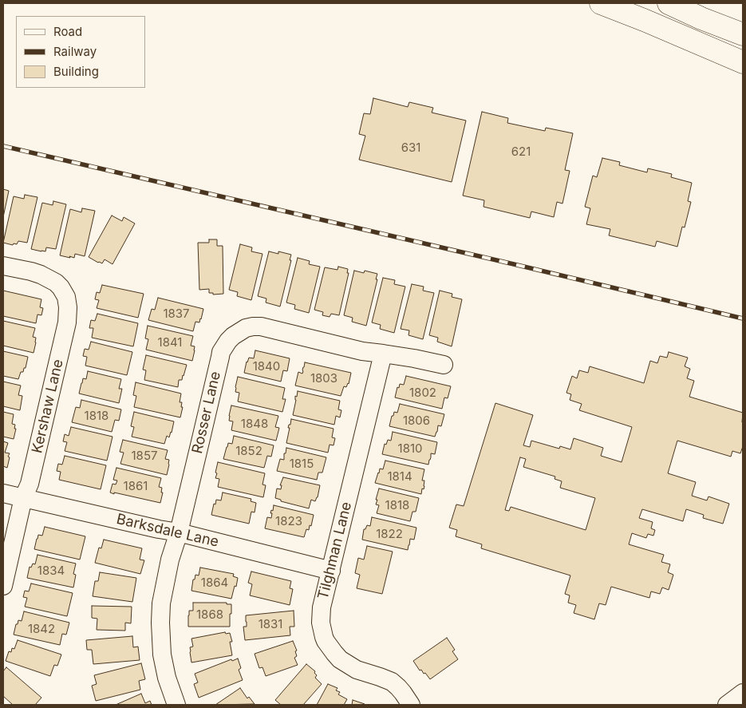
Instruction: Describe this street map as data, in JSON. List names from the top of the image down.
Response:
{
  "streets": {
    "street": [
      "Kershaw Lane",
      "Rosser Lane",
      "Barksdale Lane",
      "Tilghman Lane"
    ]
  },
  "crossings": [
    ["Kershaw Lane", "Barksdale Lane"],
    ["Rosser Lane", "Barksdale Lane"],
    ["Rosser Lane", "Tilghman Lane"],
    ["Barksdale Lane", "Tilghman Lane"]
  ],
  "house_numbers": [
    "631",
    "621",
    "1837",
    "1841",
    "1840",
    "1803",
    "1802",
    "1818",
    "1806",
    "1848",
    "1810",
    "1852",
    "1857",
    "1815",
    "1814",
    "1861",
    "1818",
    "1823",
    "1822",
    "1834",
    "1864",
    "1868",
    "1831",
    "1842"
  ],
  "legend": ["Road", "Railway", "Building"]
}
